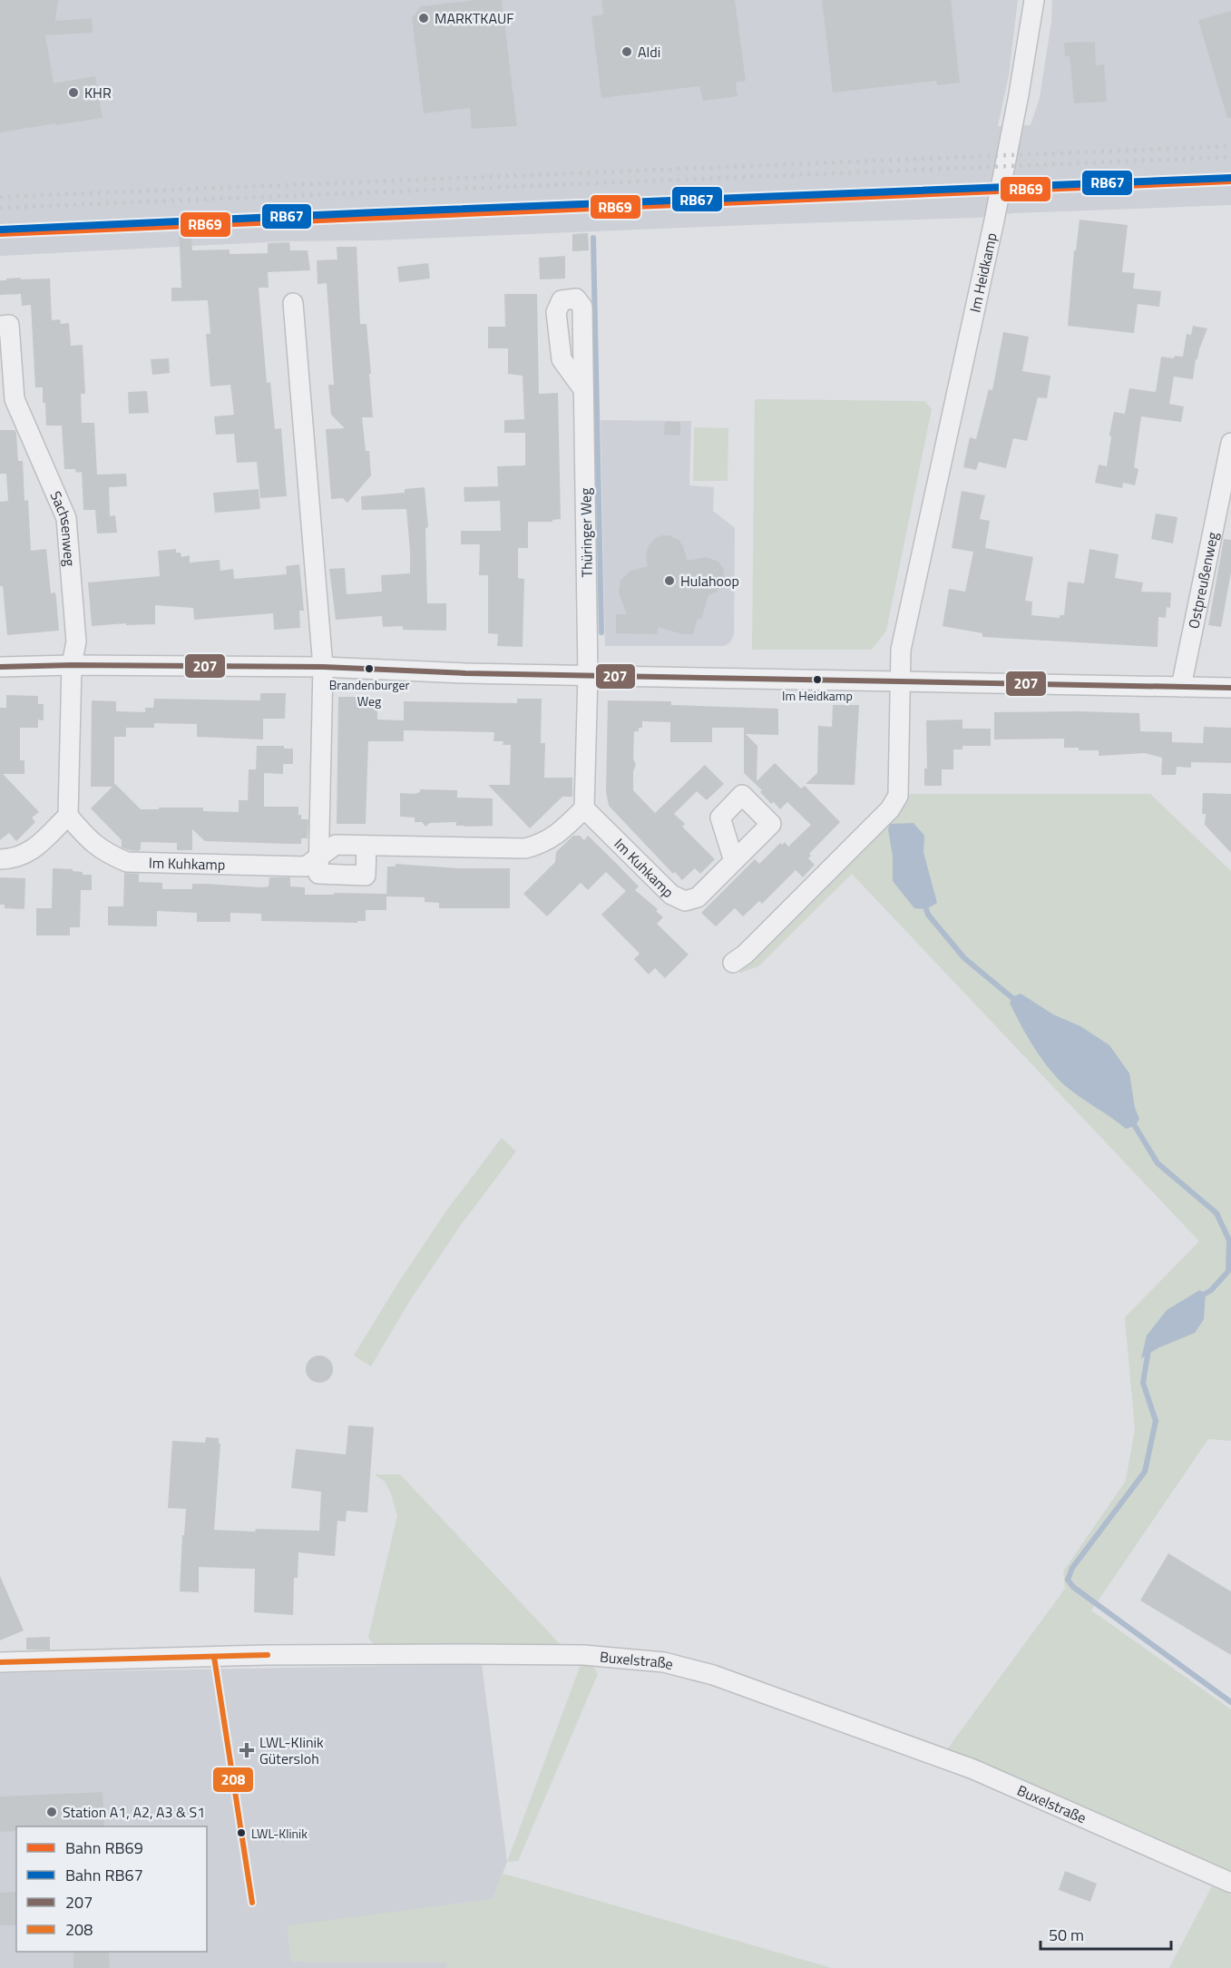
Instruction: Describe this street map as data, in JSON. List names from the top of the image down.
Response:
{
  "streets": {
    "street": [
      "Im Heidkamp",
      "Sachsenweg",
      "Thüringer Weg",
      "Ostpreußenweg",
      "Im Kuhkamp",
      "Buxelstraße"
    ]
  },
  "places": {
    "other": [
      "MARKTKAUF",
      "Aldi",
      "KHR",
      "Hulahoop",
      "Brandenburger Weg",
      "Im Heidkamp",
      "Station A1, A2, A3 & S1",
      "LWL-Klinik"
    ],
    "health": ["LWL-Klinik Gütersloh"]
  },
  "lines": [
    "rail line RB67",
    "rail line RB69",
    "transit line 207",
    "transit line 208"
  ],
  "legend": [
    "Bahn RB69",
    "Bahn RB67",
    "207",
    "208"
  ],
  "scale_bar": "50 m"
}
